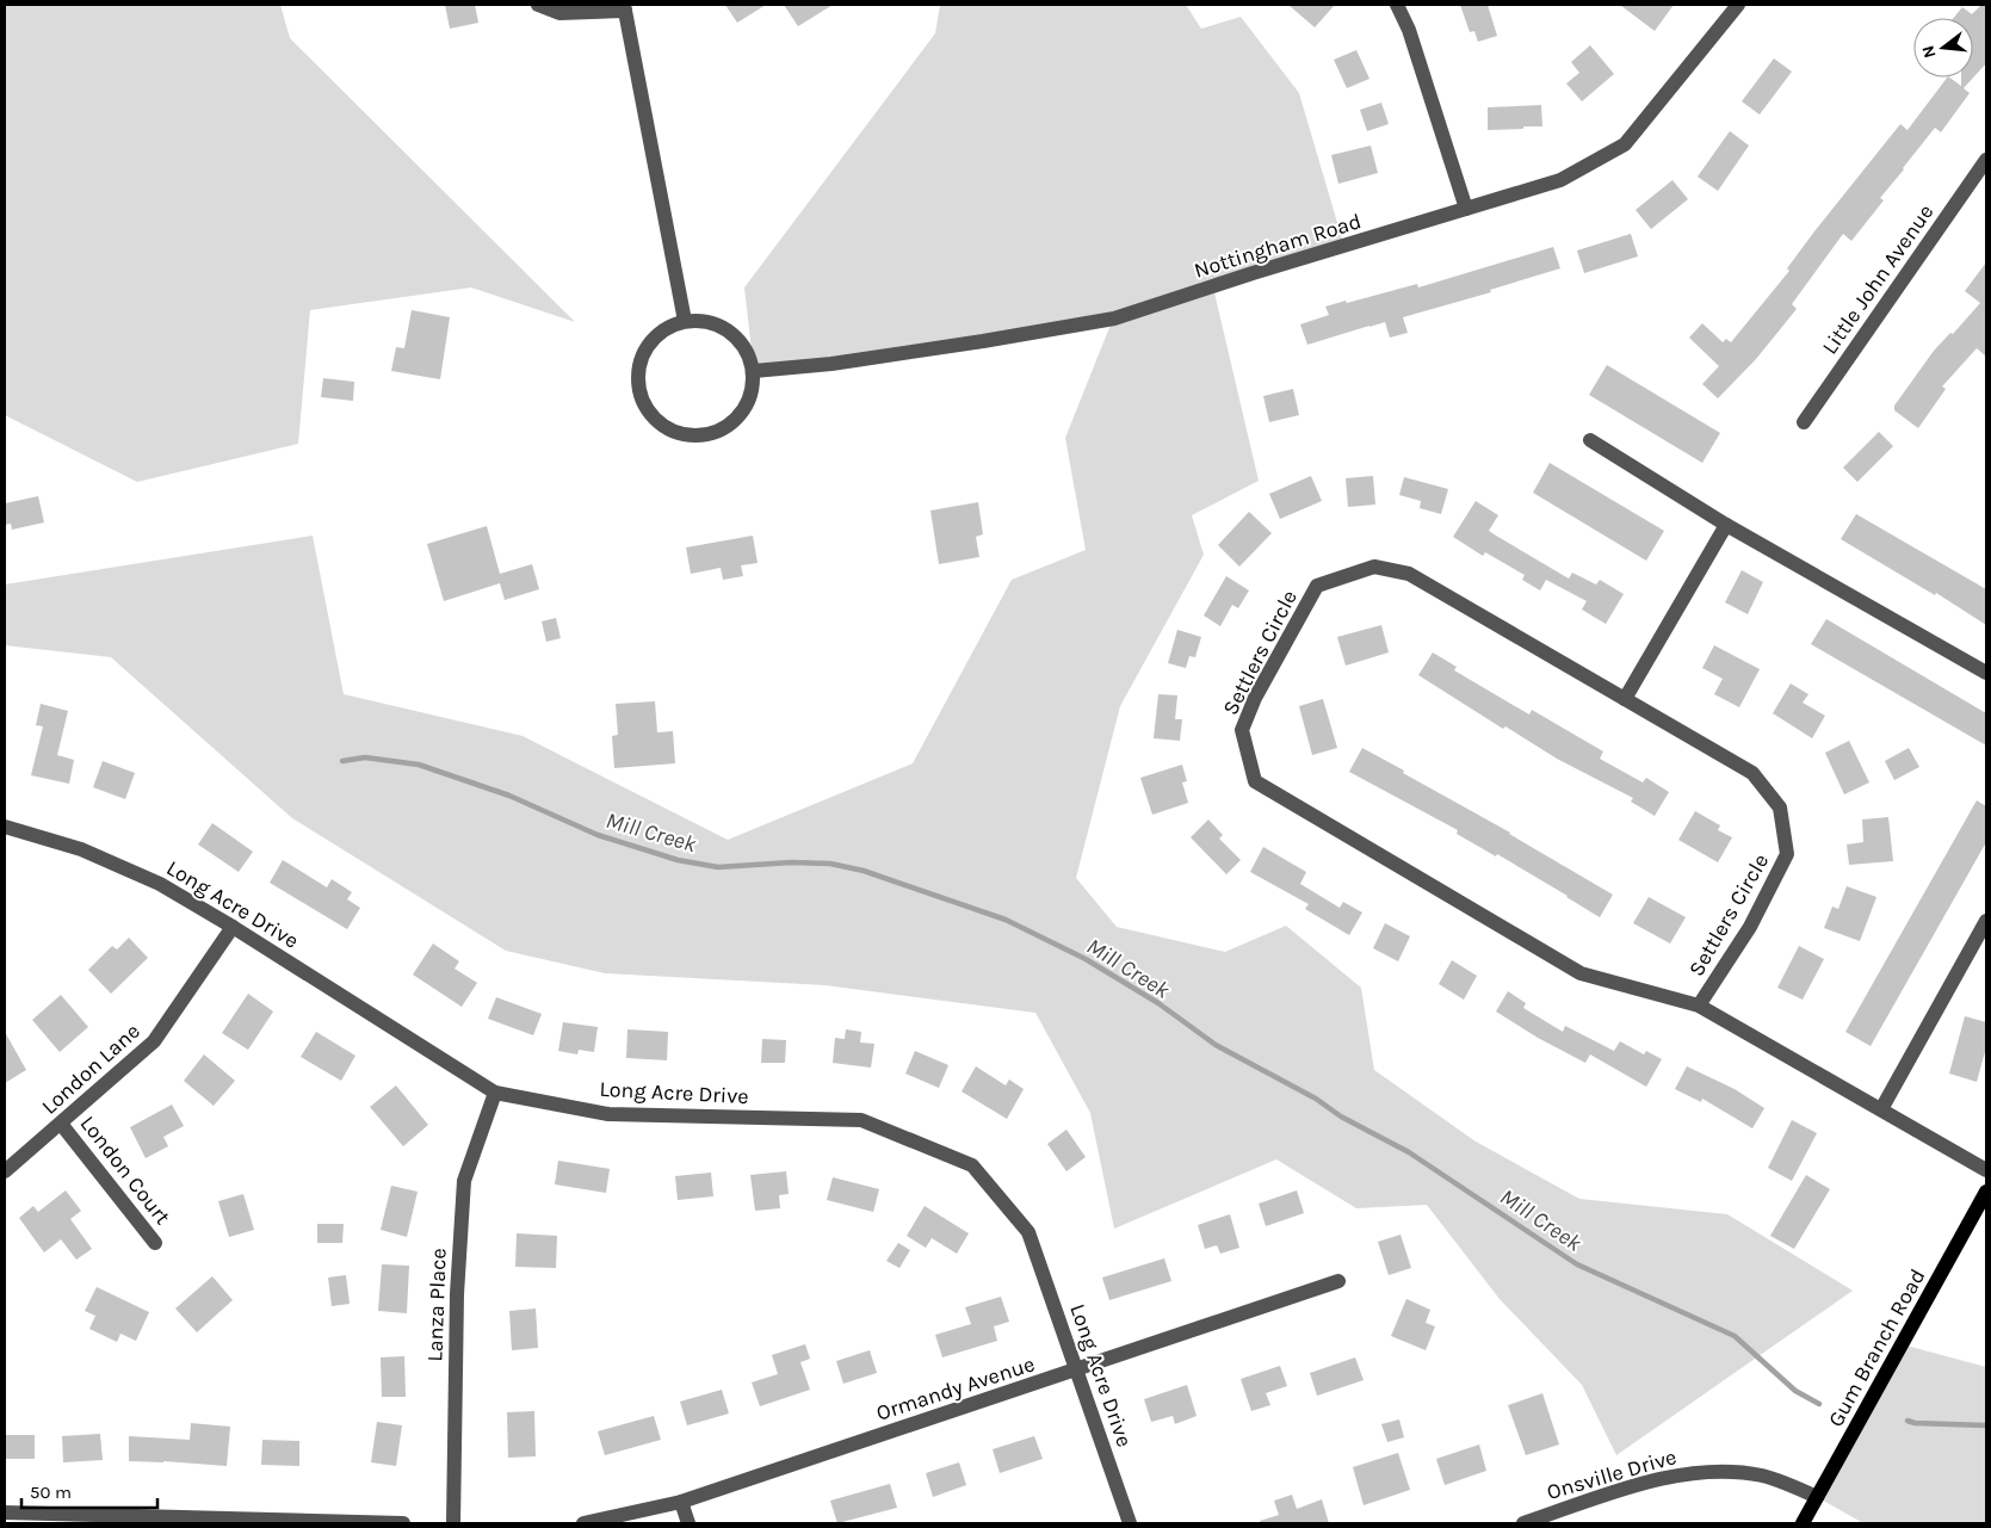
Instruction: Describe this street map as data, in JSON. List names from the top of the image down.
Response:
{
  "streets": {
    "main road": ["Gum Branch Road"],
    "street": [
      "Nottingham Road",
      "Little John Avenue",
      "Settlers Circle",
      "Long Acre Drive",
      "London Lane",
      "London Court",
      "Lanza Place",
      "Ormandy Avenue",
      "Onsville Drive"
    ]
  },
  "crossings": [
    ["Long Acre Drive", "London Lane"],
    ["Long Acre Drive", "Lanza Place"],
    ["Long Acre Drive", "Ormandy Avenue"],
    ["London Lane", "London Court"],
    ["Gum Branch Road", "Onsville Drive"]
  ],
  "water": ["Mill Creek"],
  "scale_bar": "50 m",
  "north": "left"
}
